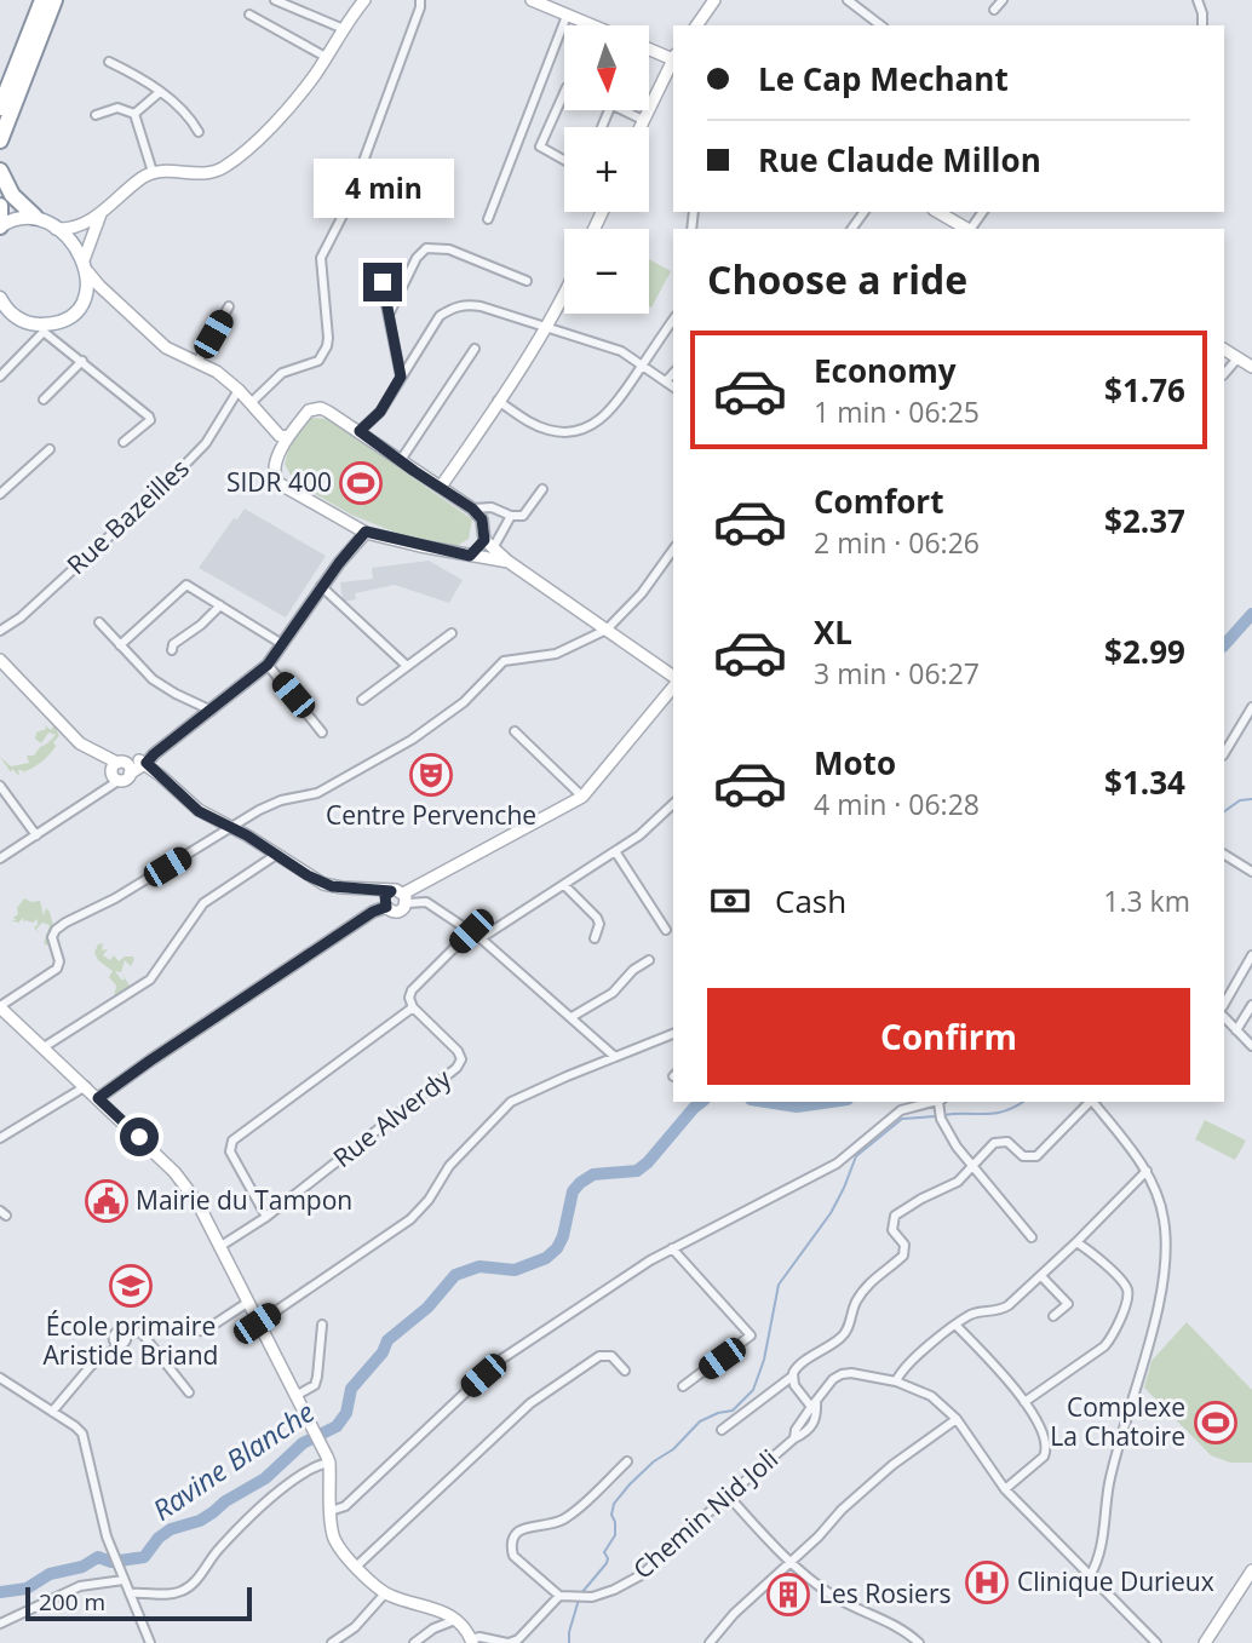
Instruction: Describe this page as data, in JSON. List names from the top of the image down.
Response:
{
  "streets": {
    "street": ["Rue Bazeilles", "Rue Alverdy", "Chemin Nid Joli"]
  },
  "water": ["Ravine Blanche"],
  "places": {
    "sports": ["SIDR 400", "Complexe La Chatoire"],
    "theatre": ["Centre Pervenche"],
    "public building": ["Mairie du Tampon"],
    "school or university": ["École primaire Aristide Briand"],
    "hospital": ["Clinique Durieux"],
    "building": ["Les Rosiers"]
  },
  "scale_bar": "200 m",
  "north": "bottom",
  "page": {
    "map_buttons": ["+", "−"],
    "banner": ["Le Cap Mechant", "Rue Claude Millon"],
    "bubble": "4 min",
    "heading": "Choose a ride",
    "list": [
      {
        "name": "Economy",
        "note": "1 min · 06:25",
        "value": "$1.76"
      },
      {
        "name": "Comfort",
        "note": "2 min · 06:26",
        "value": "$2.37"
      },
      {
        "name": "XL",
        "note": "3 min · 06:27",
        "value": "$2.99"
      },
      {
        "name": "Moto",
        "note": "4 min · 06:28",
        "value": "$1.34"
      }
    ],
    "pay": ["Cash", "1.3 km"],
    "buttons": "Confirm",
    "scale": "200 m"
  }
}
